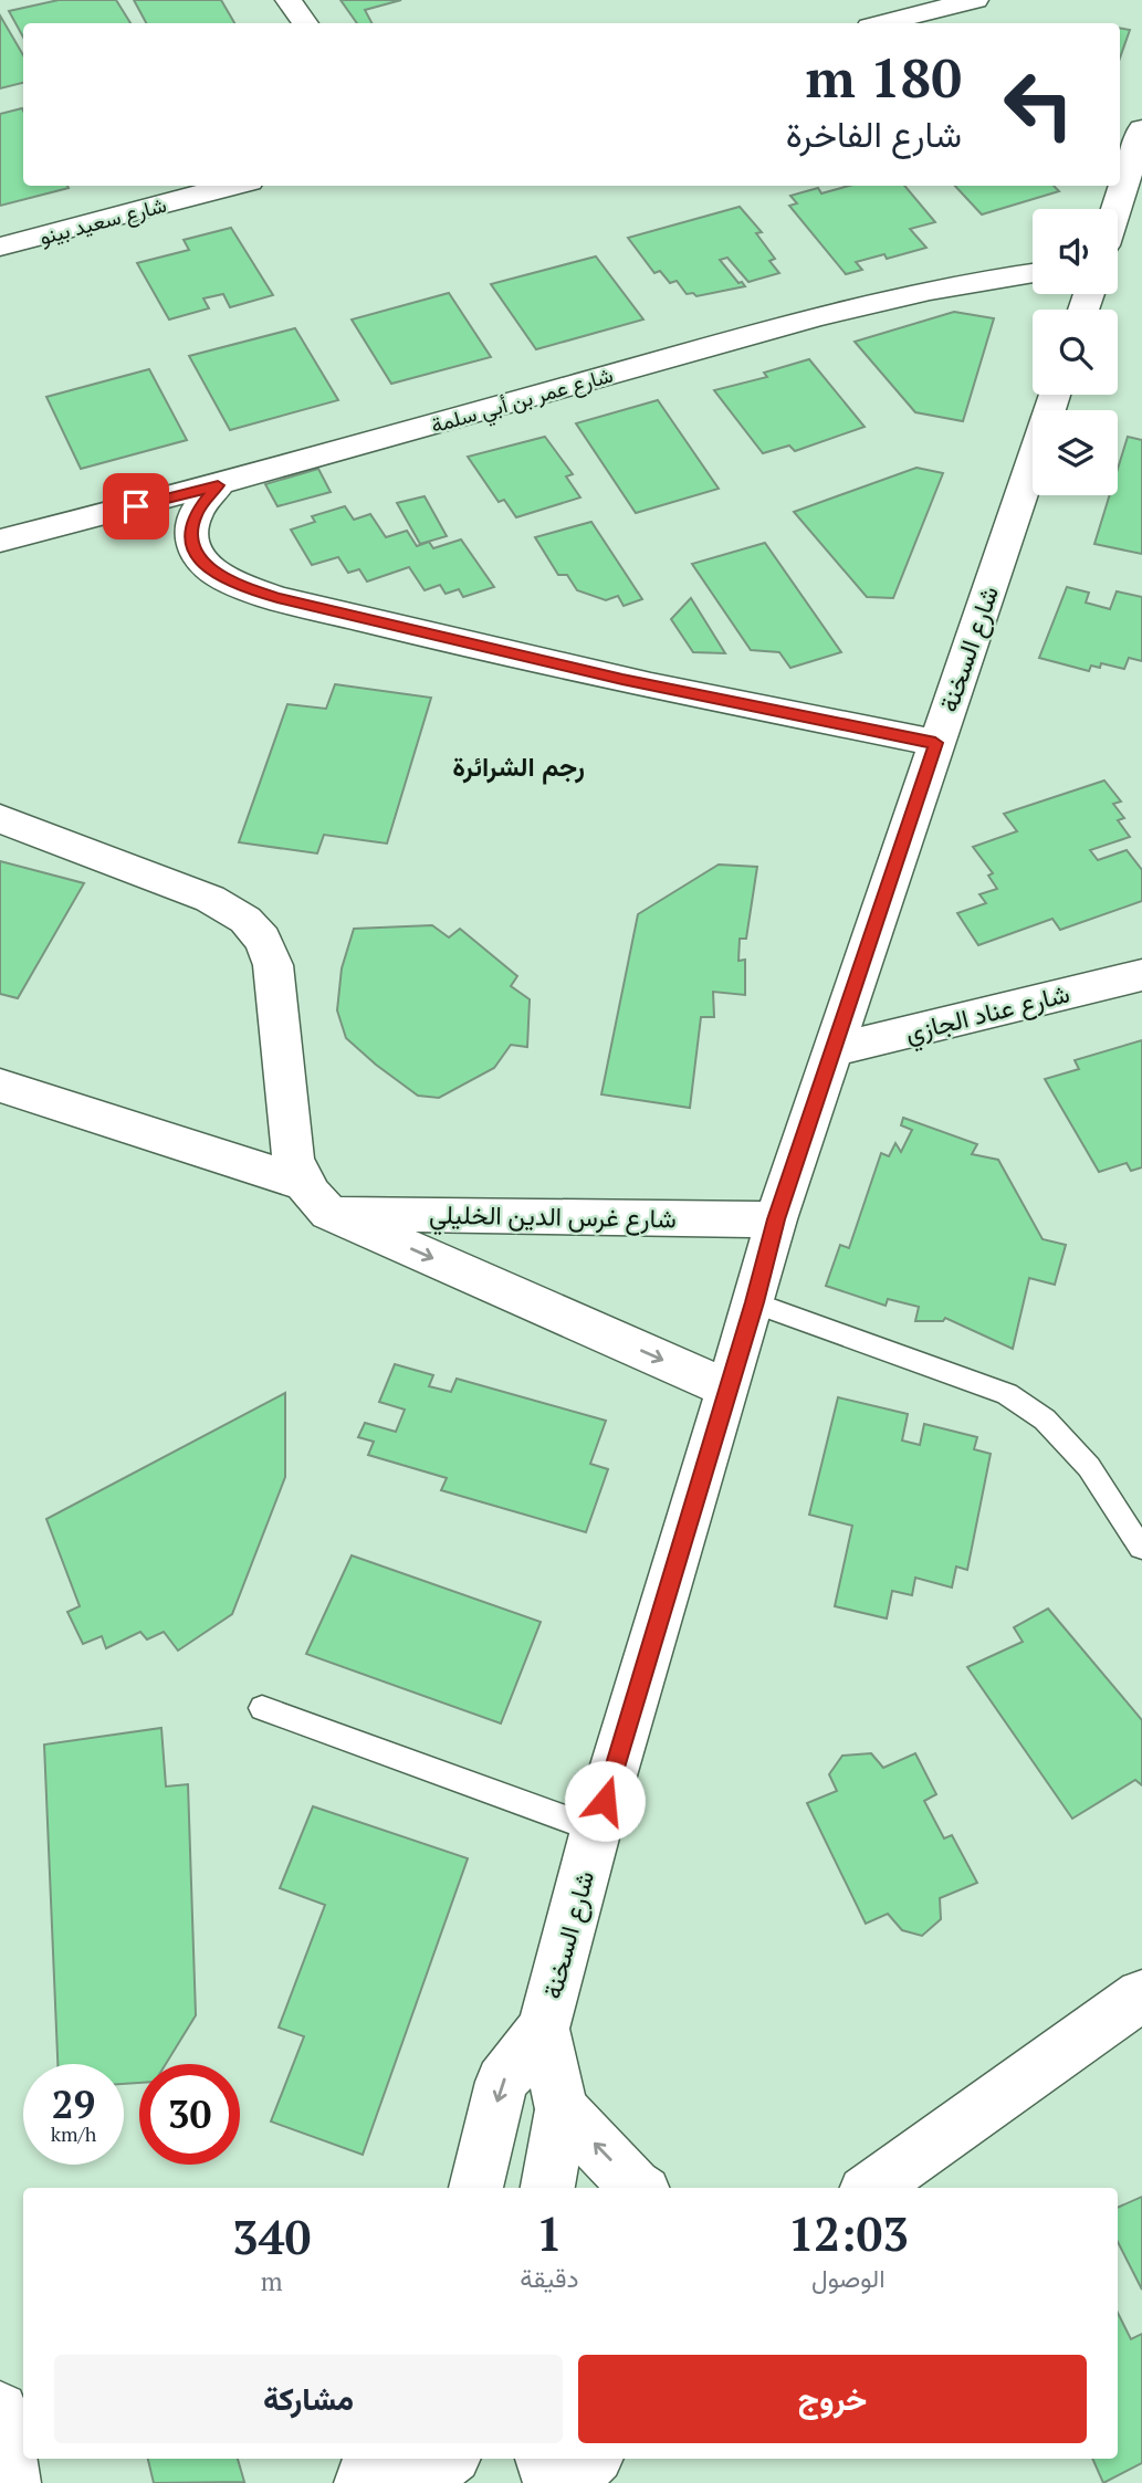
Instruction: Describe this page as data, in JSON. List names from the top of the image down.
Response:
{
  "streets": {
    "street": [
      "شارع سعيد بينو",
      "شارع عمر بن أبي سلمة",
      "شارع السخنة",
      "شارع عناد الجازي",
      "شارع غرس الدين الخليلي"
    ]
  },
  "crossings": [
    ["شارع السخنة", "شارع عناد الجازي"],
    ["شارع السخنة", "شارع غرس الدين الخليلي"]
  ],
  "districts": ["رجم الشرائرة"],
  "page": {
    "turn": ["180 m", "شارع الفاخرة"],
    "speed": "29 km/h",
    "limit": "30",
    "eta": [
      "12:03",
      "الوصول",
      "1",
      "دقيقة",
      "340",
      "m"
    ],
    "buttons": ["خروج", "مشاركة"]
  }
}
